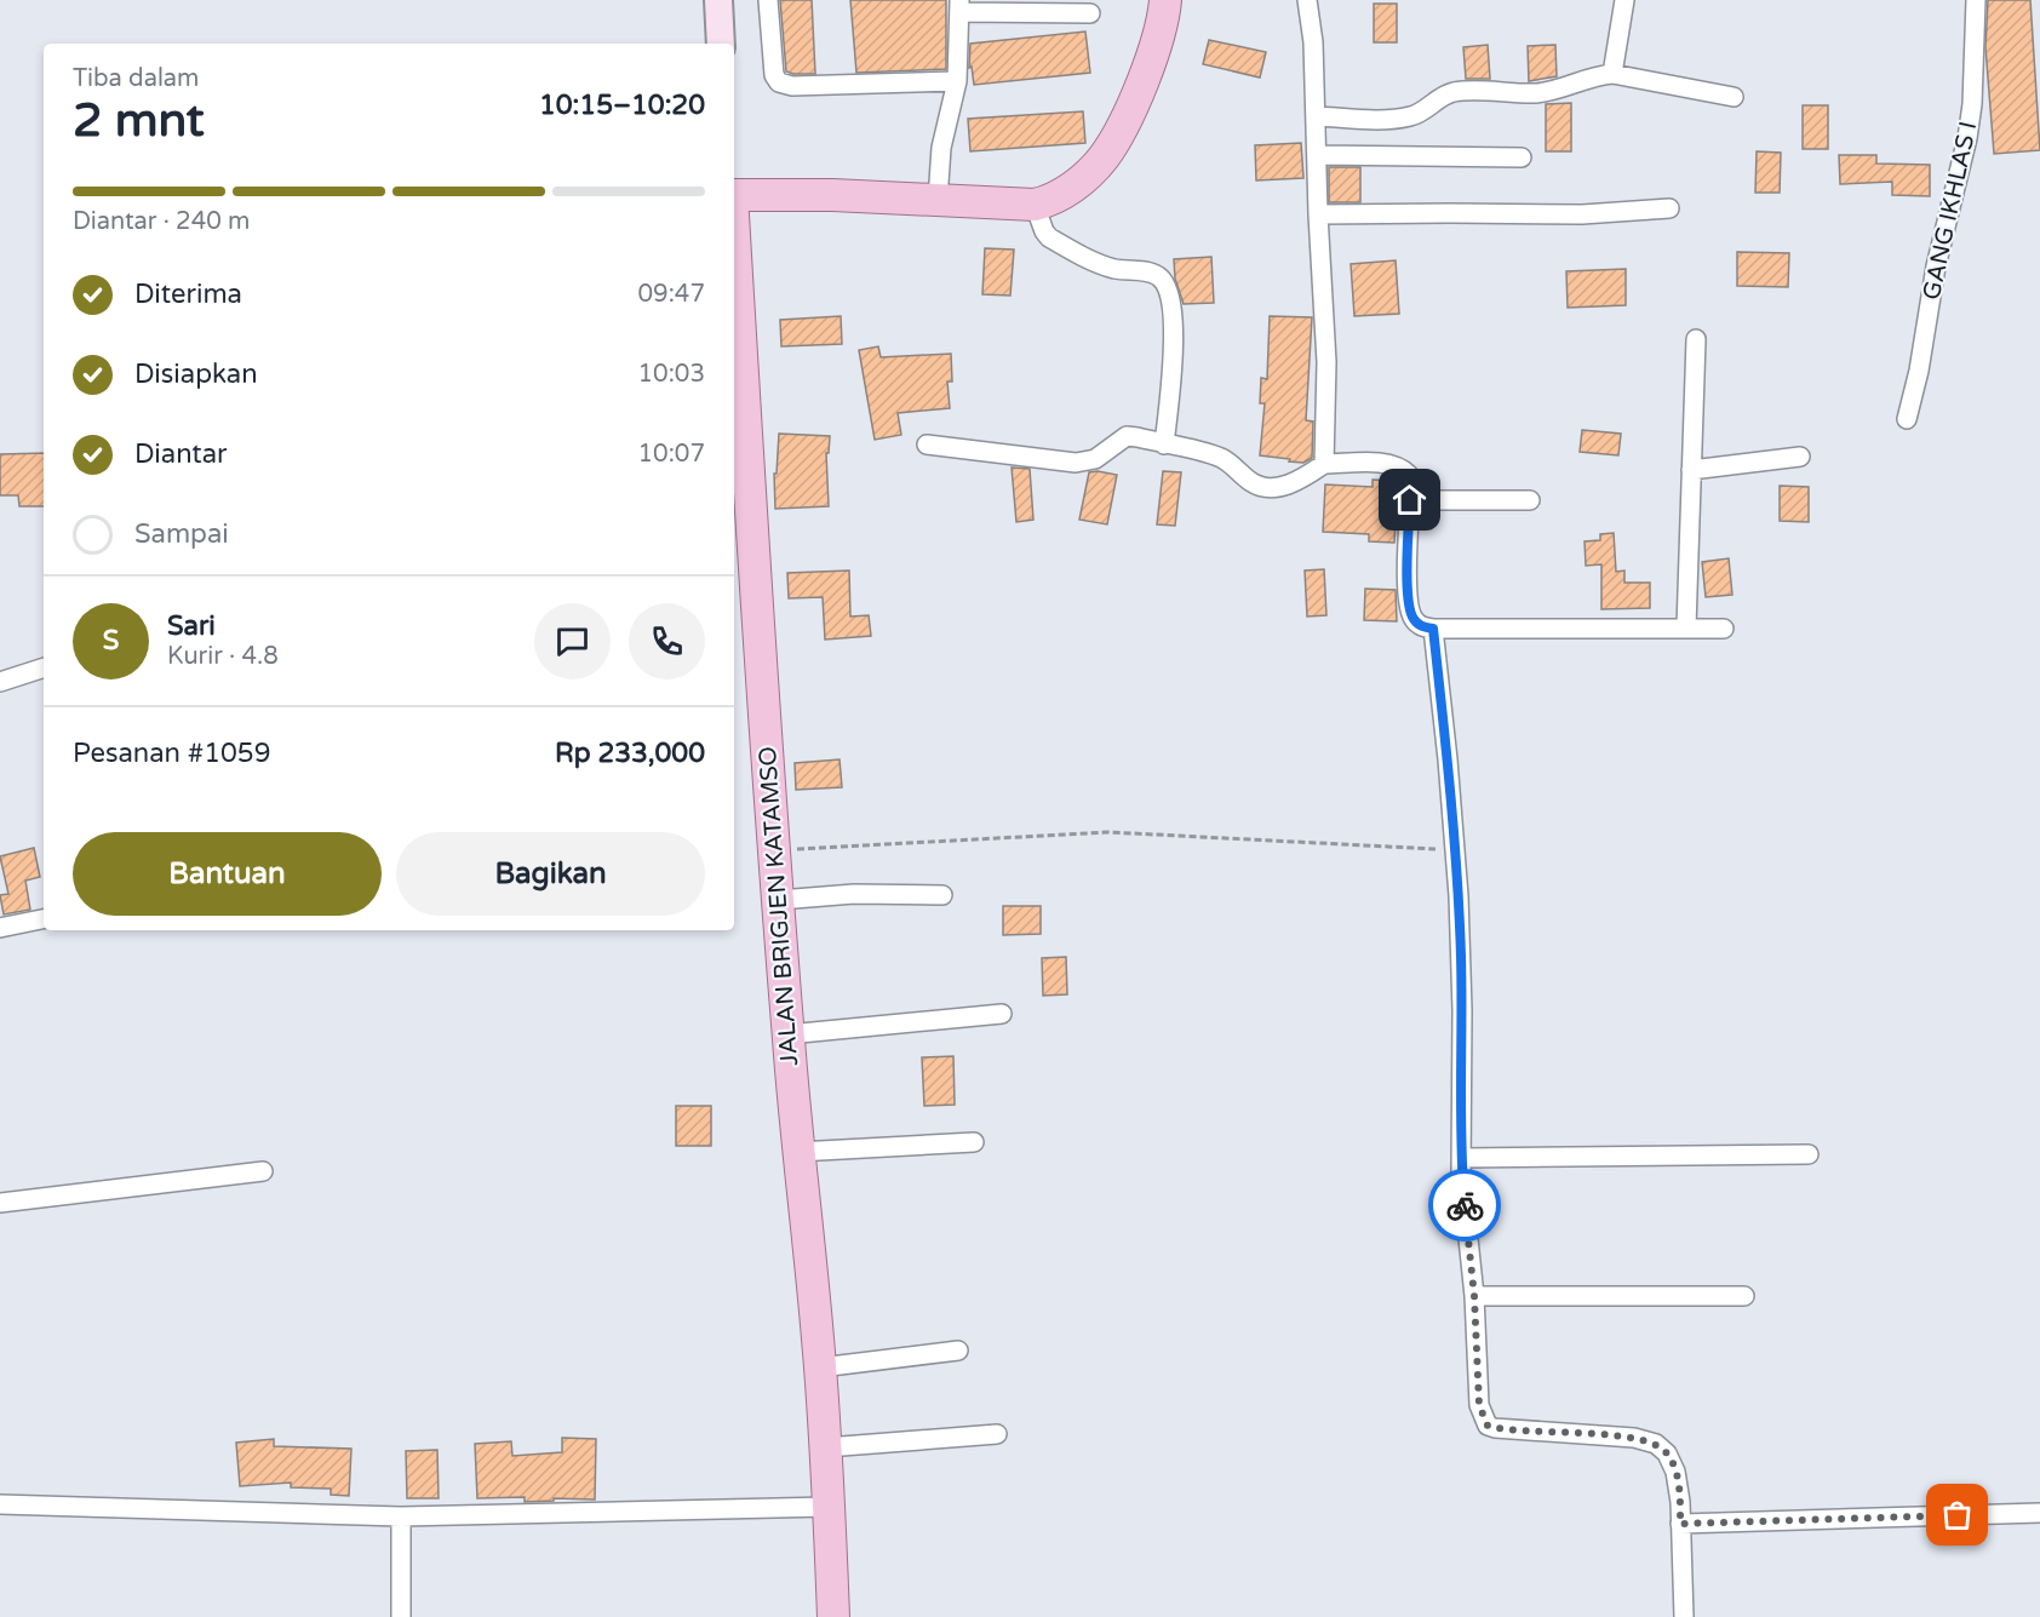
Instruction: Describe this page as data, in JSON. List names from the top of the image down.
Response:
{
  "streets": {
    "main road": ["JALAN BRIGJEN KATAMSO"],
    "street": ["GANG IKHLAS I"]
  },
  "page": {
    "heading": ["2 mnt", "Tiba dalam", "10:15–10:20"],
    "panel": [
      "Sari",
      "Kurir · 4.8",
      "Pesanan #1059",
      "Rp 233,000"
    ],
    "bar": "Diantar · 240 m",
    "list": [
      ["Diterima", "09:47"],
      ["Disiapkan", "10:03"],
      ["Diantar", "10:07"],
      "Sampai"
    ],
    "round": "S",
    "buttons": ["Bantuan", "Bagikan"]
  }
}
